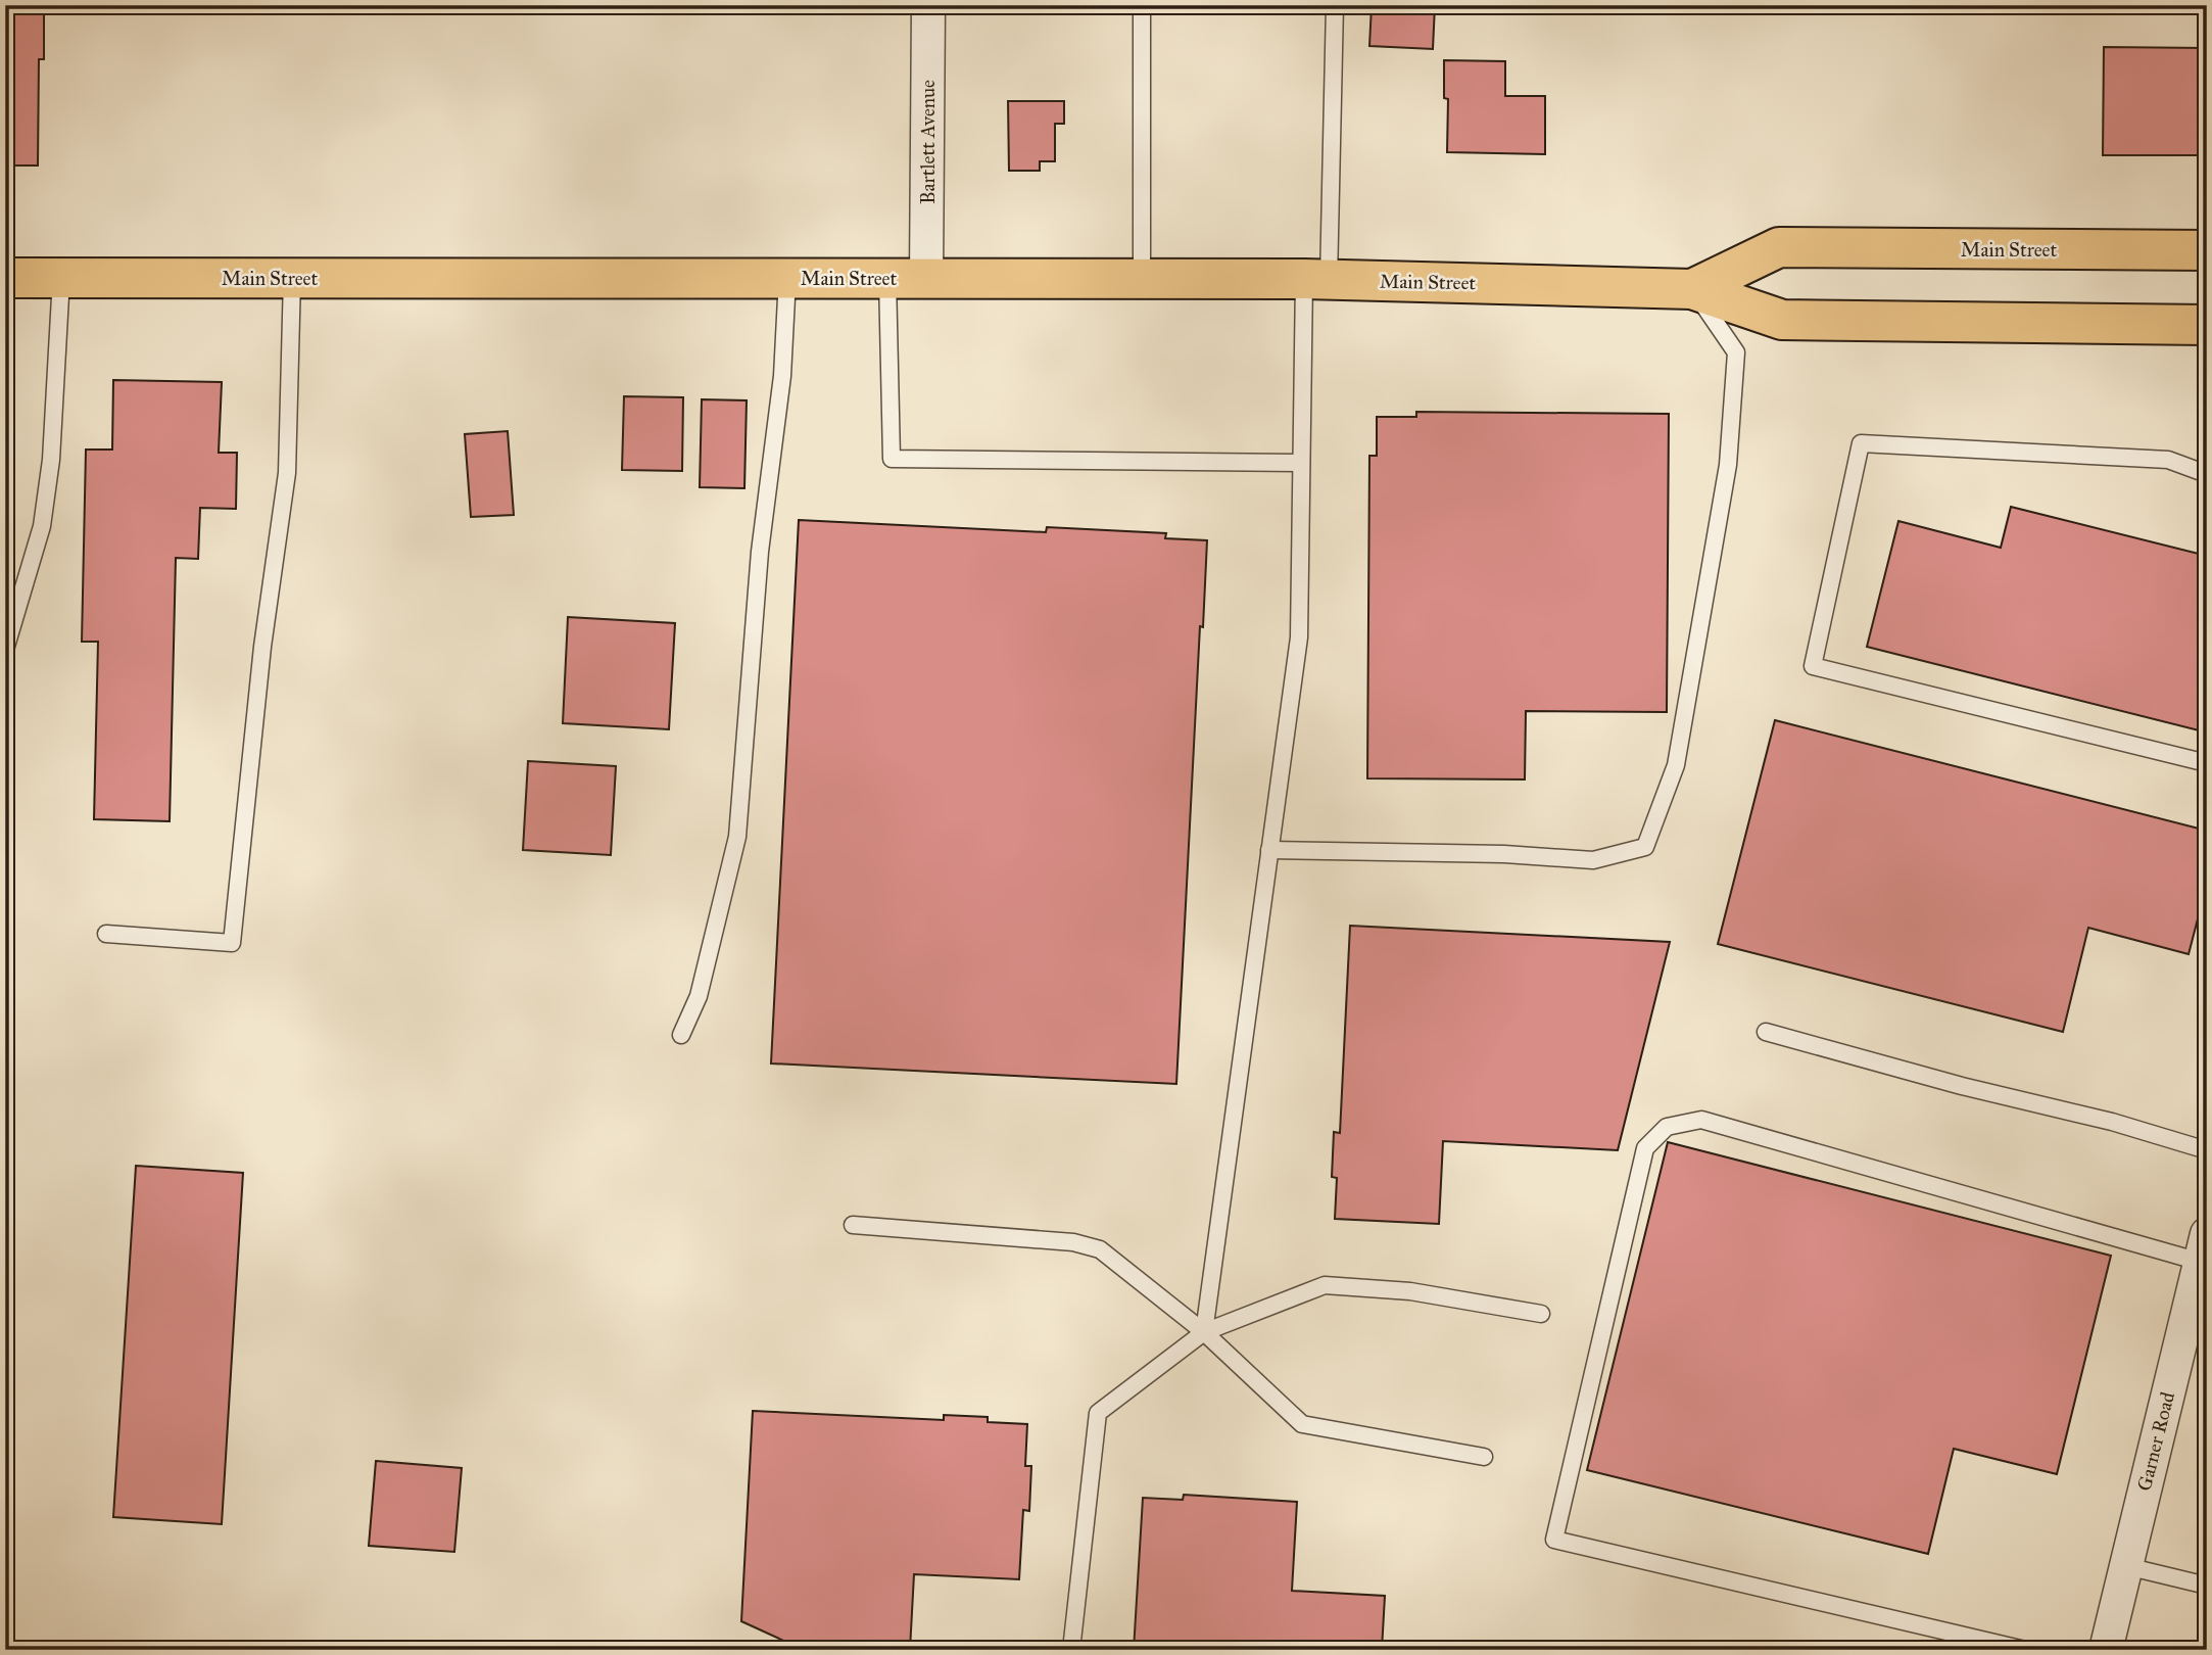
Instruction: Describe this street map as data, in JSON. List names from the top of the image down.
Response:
{
  "streets": {
    "main road": ["Main Street"],
    "street": ["Bartlett Avenue", "Garner Road"]
  },
  "crossings": [
    ["Bartlett Avenue", "Main Street"]
  ]
}
